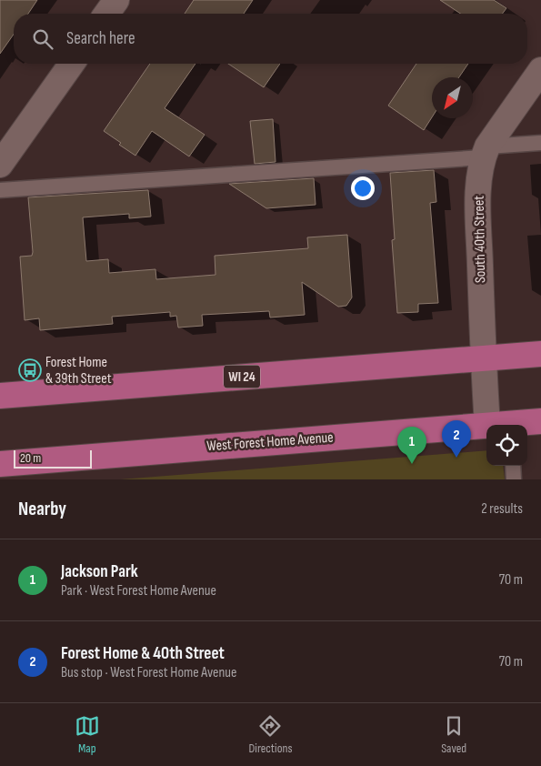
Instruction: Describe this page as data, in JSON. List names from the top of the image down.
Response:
{
  "streets": {
    "main road": ["WI 24", "West Forest Home Avenue"],
    "street": ["South 40th Street"]
  },
  "crossings": [
    ["South 40th Street", "WI 24"]
  ],
  "places": {
    "bus stop": ["Forest Home & 39th Street"]
  },
  "scale_bar": "20 m",
  "north": "bottom left",
  "page": {
    "search": "Search here",
    "pins": ["2", "1"],
    "scale": "20 m",
    "heading": ["Nearby", "2 results"],
    "list": [
      {
        "mark": "1",
        "name": "Jackson Park",
        "note": "Park · West Forest Home Avenue",
        "value": "70 m"
      },
      {
        "mark": "2",
        "name": "Forest Home & 40th Street",
        "note": "Bus stop · West Forest Home Avenue",
        "value": "70 m"
      }
    ],
    "nav": ["Map", "Directions", "Saved"]
  }
}
